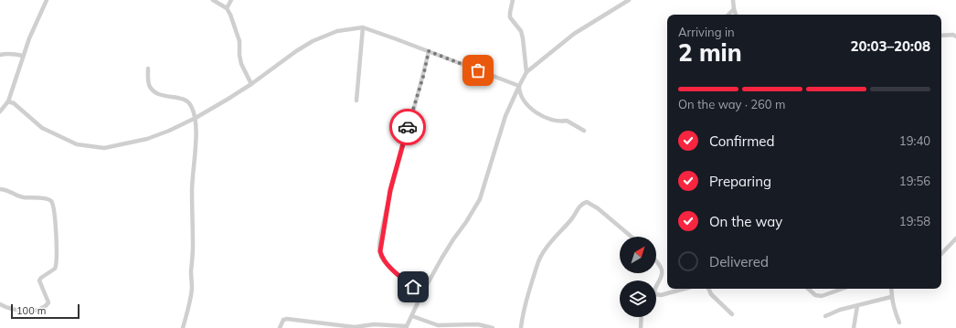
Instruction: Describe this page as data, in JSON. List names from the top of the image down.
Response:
{
  "scale_bar": "100 m",
  "north": "top right",
  "page": {
    "heading": ["2 min", "Arriving in", "20:03–20:08"],
    "bar": "On the way · 260 m",
    "list": [
      ["Confirmed", "19:40"],
      ["Preparing", "19:56"],
      ["On the way", "19:58"],
      "Delivered"
    ],
    "scale": "100 m"
  }
}
